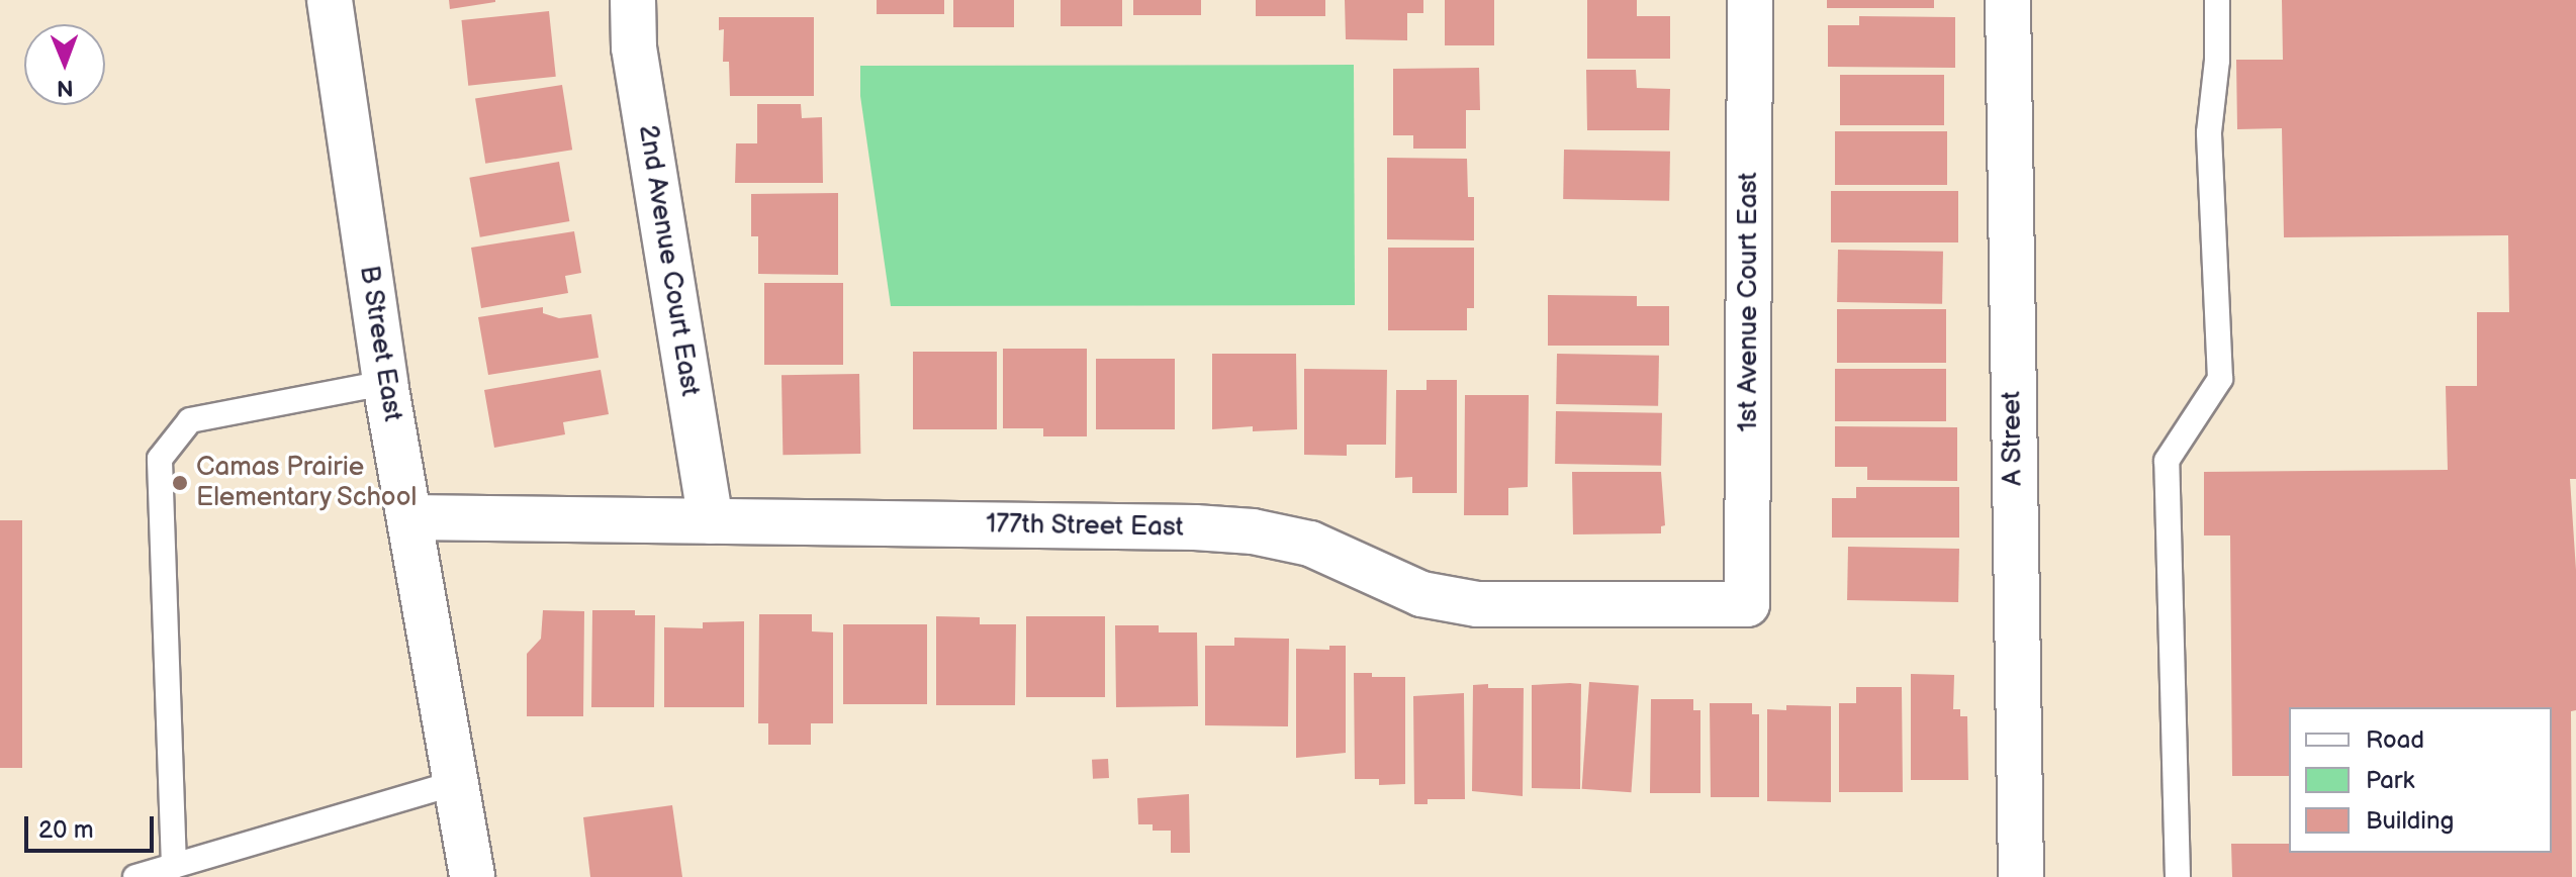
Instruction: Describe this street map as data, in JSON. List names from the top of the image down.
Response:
{
  "streets": {
    "street": [
      "2nd Avenue Court East",
      "1st Avenue Court East",
      "B Street East",
      "A Street",
      "177th Street East"
    ]
  },
  "crossings": [
    ["2nd Avenue Court East", "177th Street East"],
    ["1st Avenue Court East", "177th Street East"],
    ["B Street East", "177th Street East"]
  ],
  "places": ["Camas Prairie Elementary School"],
  "legend": ["Road", "Park", "Building"],
  "scale_bar": "20 m",
  "north": "bottom"
}
